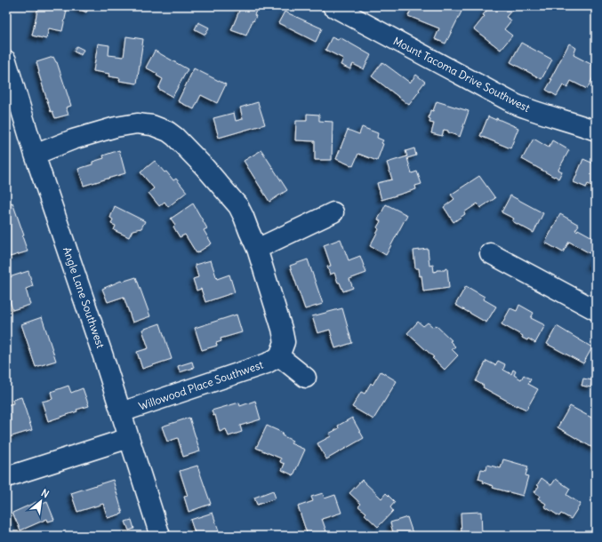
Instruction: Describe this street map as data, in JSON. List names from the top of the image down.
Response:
{
  "streets": {
    "street": ["Mount Tacoma Drive Southwest", "Angle Lane Southwest", "Willowood Place Southwest"]
  },
  "crossings": [
    ["Angle Lane Southwest", "Willowood Place Southwest"]
  ],
  "north": "top right"
}
